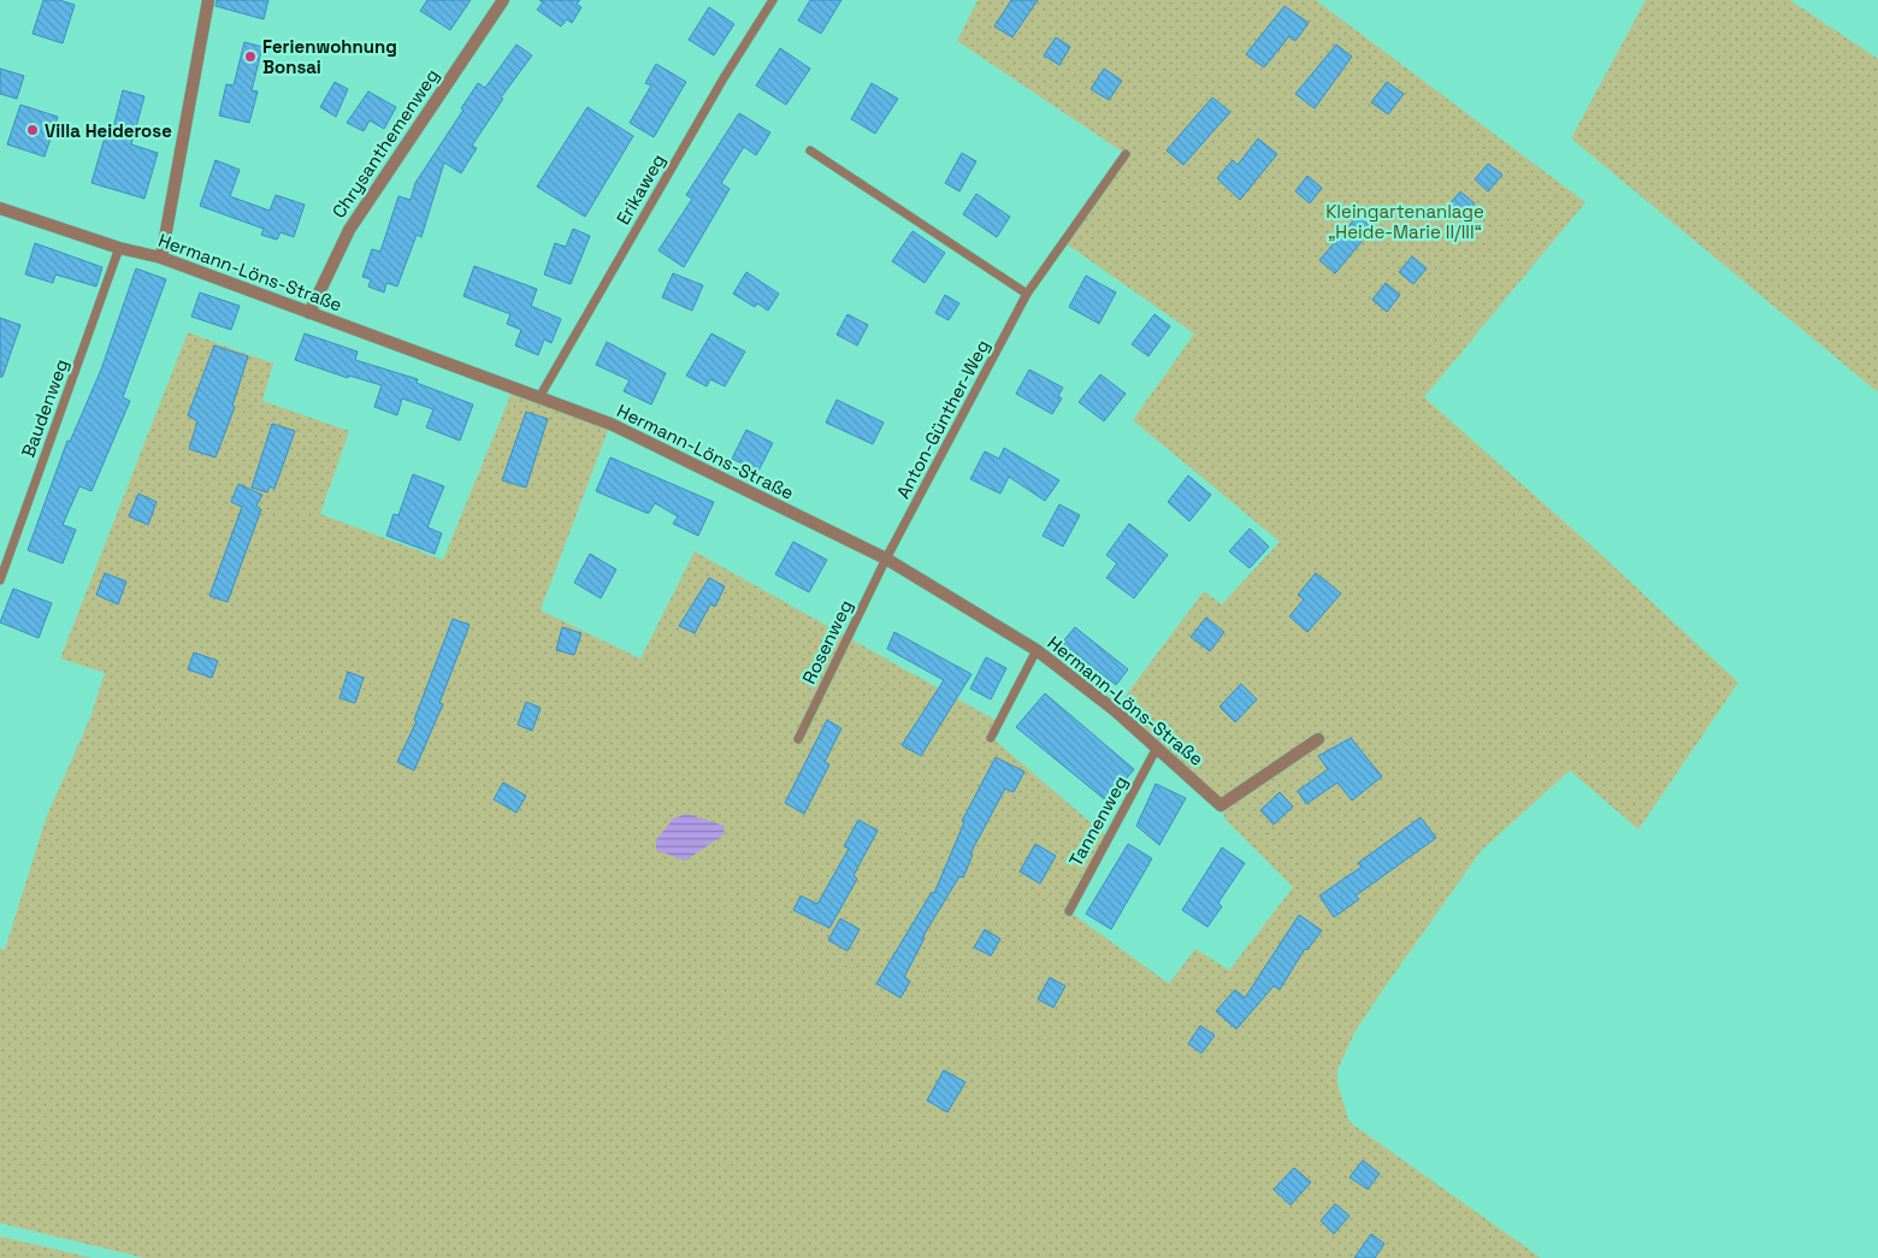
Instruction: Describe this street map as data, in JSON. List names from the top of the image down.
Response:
{
  "streets": {
    "street": ["Chrysanthemenweg", "Hermann-Löns-Straße"],
    "lane": [
      "Erikaweg",
      "Baudenweg",
      "Anton-Günther-Weg",
      "Rosenweg",
      "Tannenweg"
    ]
  },
  "crossings": [
    ["Chrysanthemenweg", "Hermann-Löns-Straße"],
    ["Erikaweg", "Hermann-Löns-Straße"],
    ["Hermann-Löns-Straße", "Baudenweg"],
    ["Hermann-Löns-Straße", "Anton-Günther-Weg"],
    ["Hermann-Löns-Straße", "Rosenweg"],
    ["Hermann-Löns-Straße", "Tannenweg"],
    ["Anton-Günther-Weg", "Rosenweg"]
  ],
  "parks": ["Kleingartenanlage „Heide-Marie II/III“"],
  "places": ["Ferienwohnung Bonsai", "Villa Heiderose"]
}
